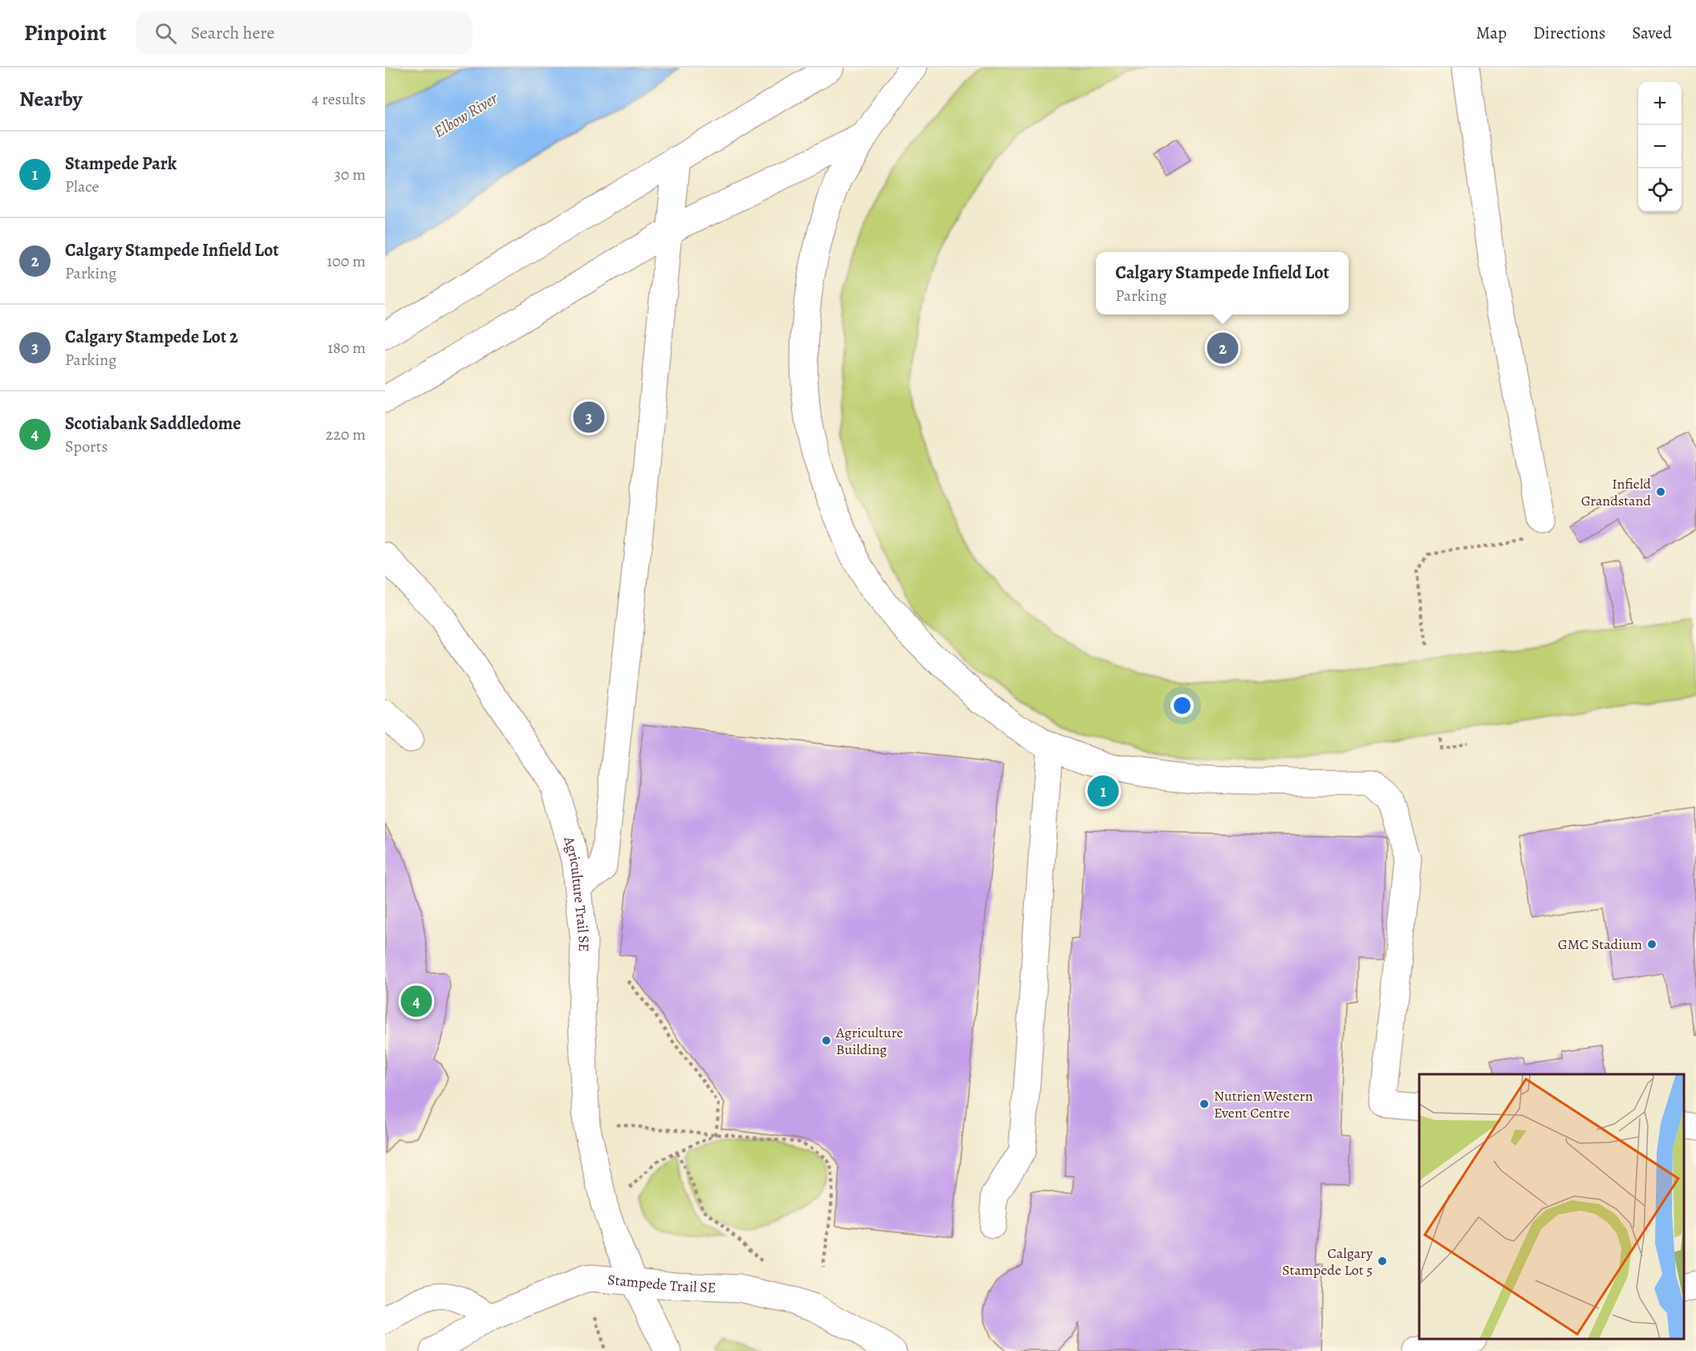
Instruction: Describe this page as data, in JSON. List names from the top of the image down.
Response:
{
  "streets": {
    "street": ["Agriculture Trail SE", "Stampede Trail SE"]
  },
  "crossings": [
    ["Agriculture Trail SE", "Stampede Trail SE"]
  ],
  "water": ["Elbow River"],
  "places": [
    "Infield Grandstand",
    "GMC Stadium",
    "Agriculture Building",
    "Nutrien Western Event Centre",
    "Calgary Stampede Lot 5"
  ],
  "page": {
    "header": "Pinpoint",
    "search": "Search here",
    "nav": ["Map", "Directions", "Saved"],
    "heading": ["Nearby", "4 results"],
    "map_buttons": ["+", "−"],
    "list": [
      {
        "mark": "1",
        "name": "Stampede Park",
        "note": "Place",
        "value": "30 m"
      },
      {
        "mark": "2",
        "name": "Calgary Stampede Infield Lot",
        "note": "Parking",
        "value": "100 m"
      },
      {
        "mark": "3",
        "name": "Calgary Stampede Lot 2",
        "note": "Parking",
        "value": "180 m"
      },
      {
        "mark": "4",
        "name": "Scotiabank Saddledome",
        "note": "Sports",
        "value": "220 m"
      }
    ],
    "popup": ["Calgary Stampede Infield Lot", "Parking"],
    "pins": [
      "2",
      "3",
      "1",
      "4"
    ]
  }
}
